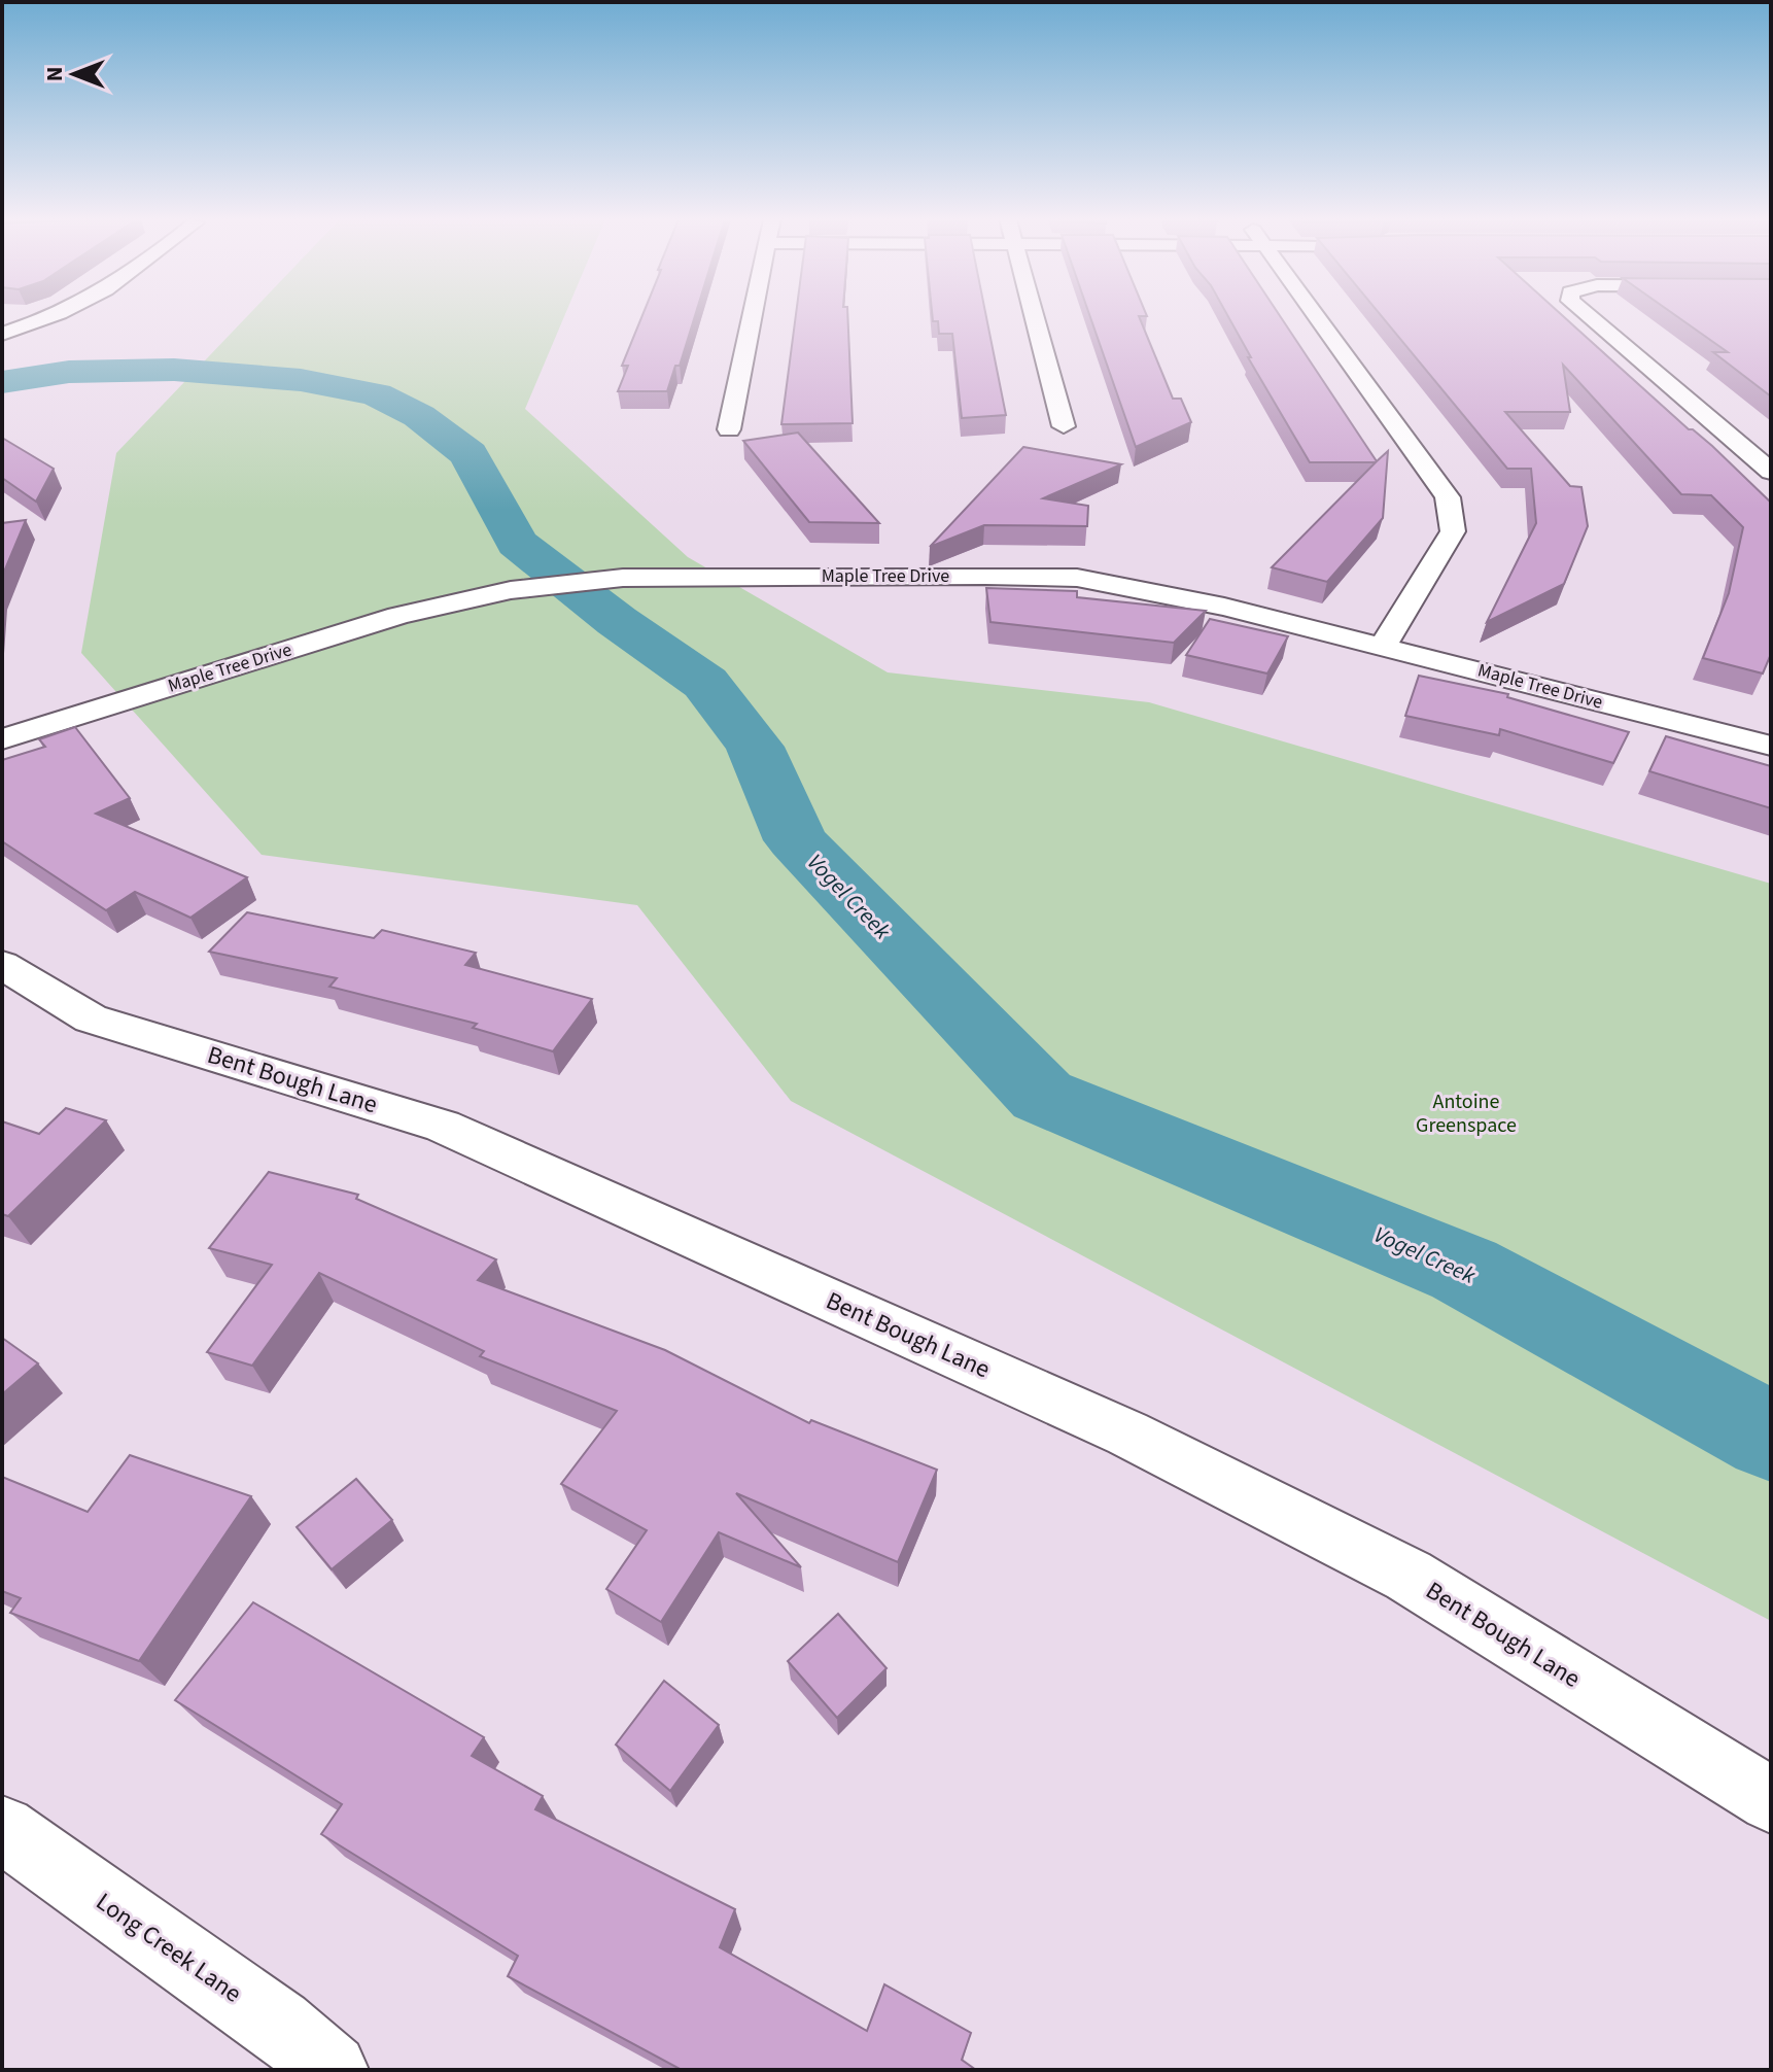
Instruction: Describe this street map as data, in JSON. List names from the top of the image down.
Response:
{
  "streets": {
    "street": ["Maple Tree Drive", "Bent Bough Lane", "Long Creek Lane"]
  },
  "water": ["Vogel Creek"],
  "parks": ["Antoine Greenspace"],
  "north": "left"
}
